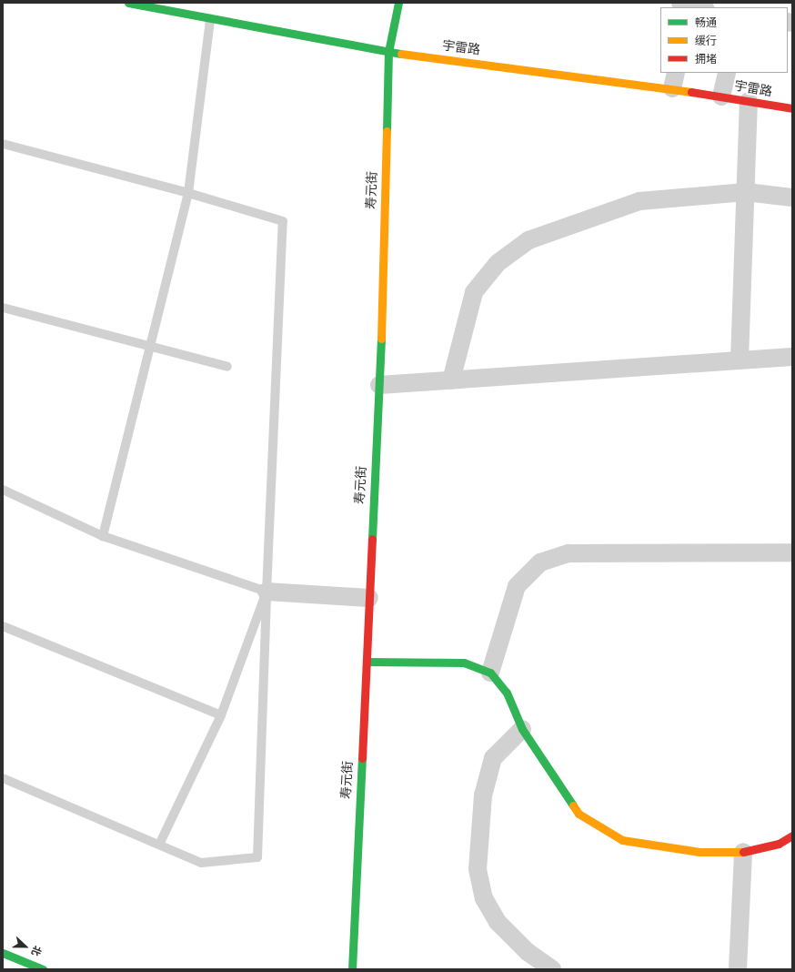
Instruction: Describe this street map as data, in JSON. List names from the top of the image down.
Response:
{
  "streets": {
    "street": ["宇雷路", "寿元街"]
  },
  "crossings": [
    ["宇雷路", "寿元街"]
  ],
  "legend": ["畅通", "缓行", "拥堵"],
  "north": "right"
}
